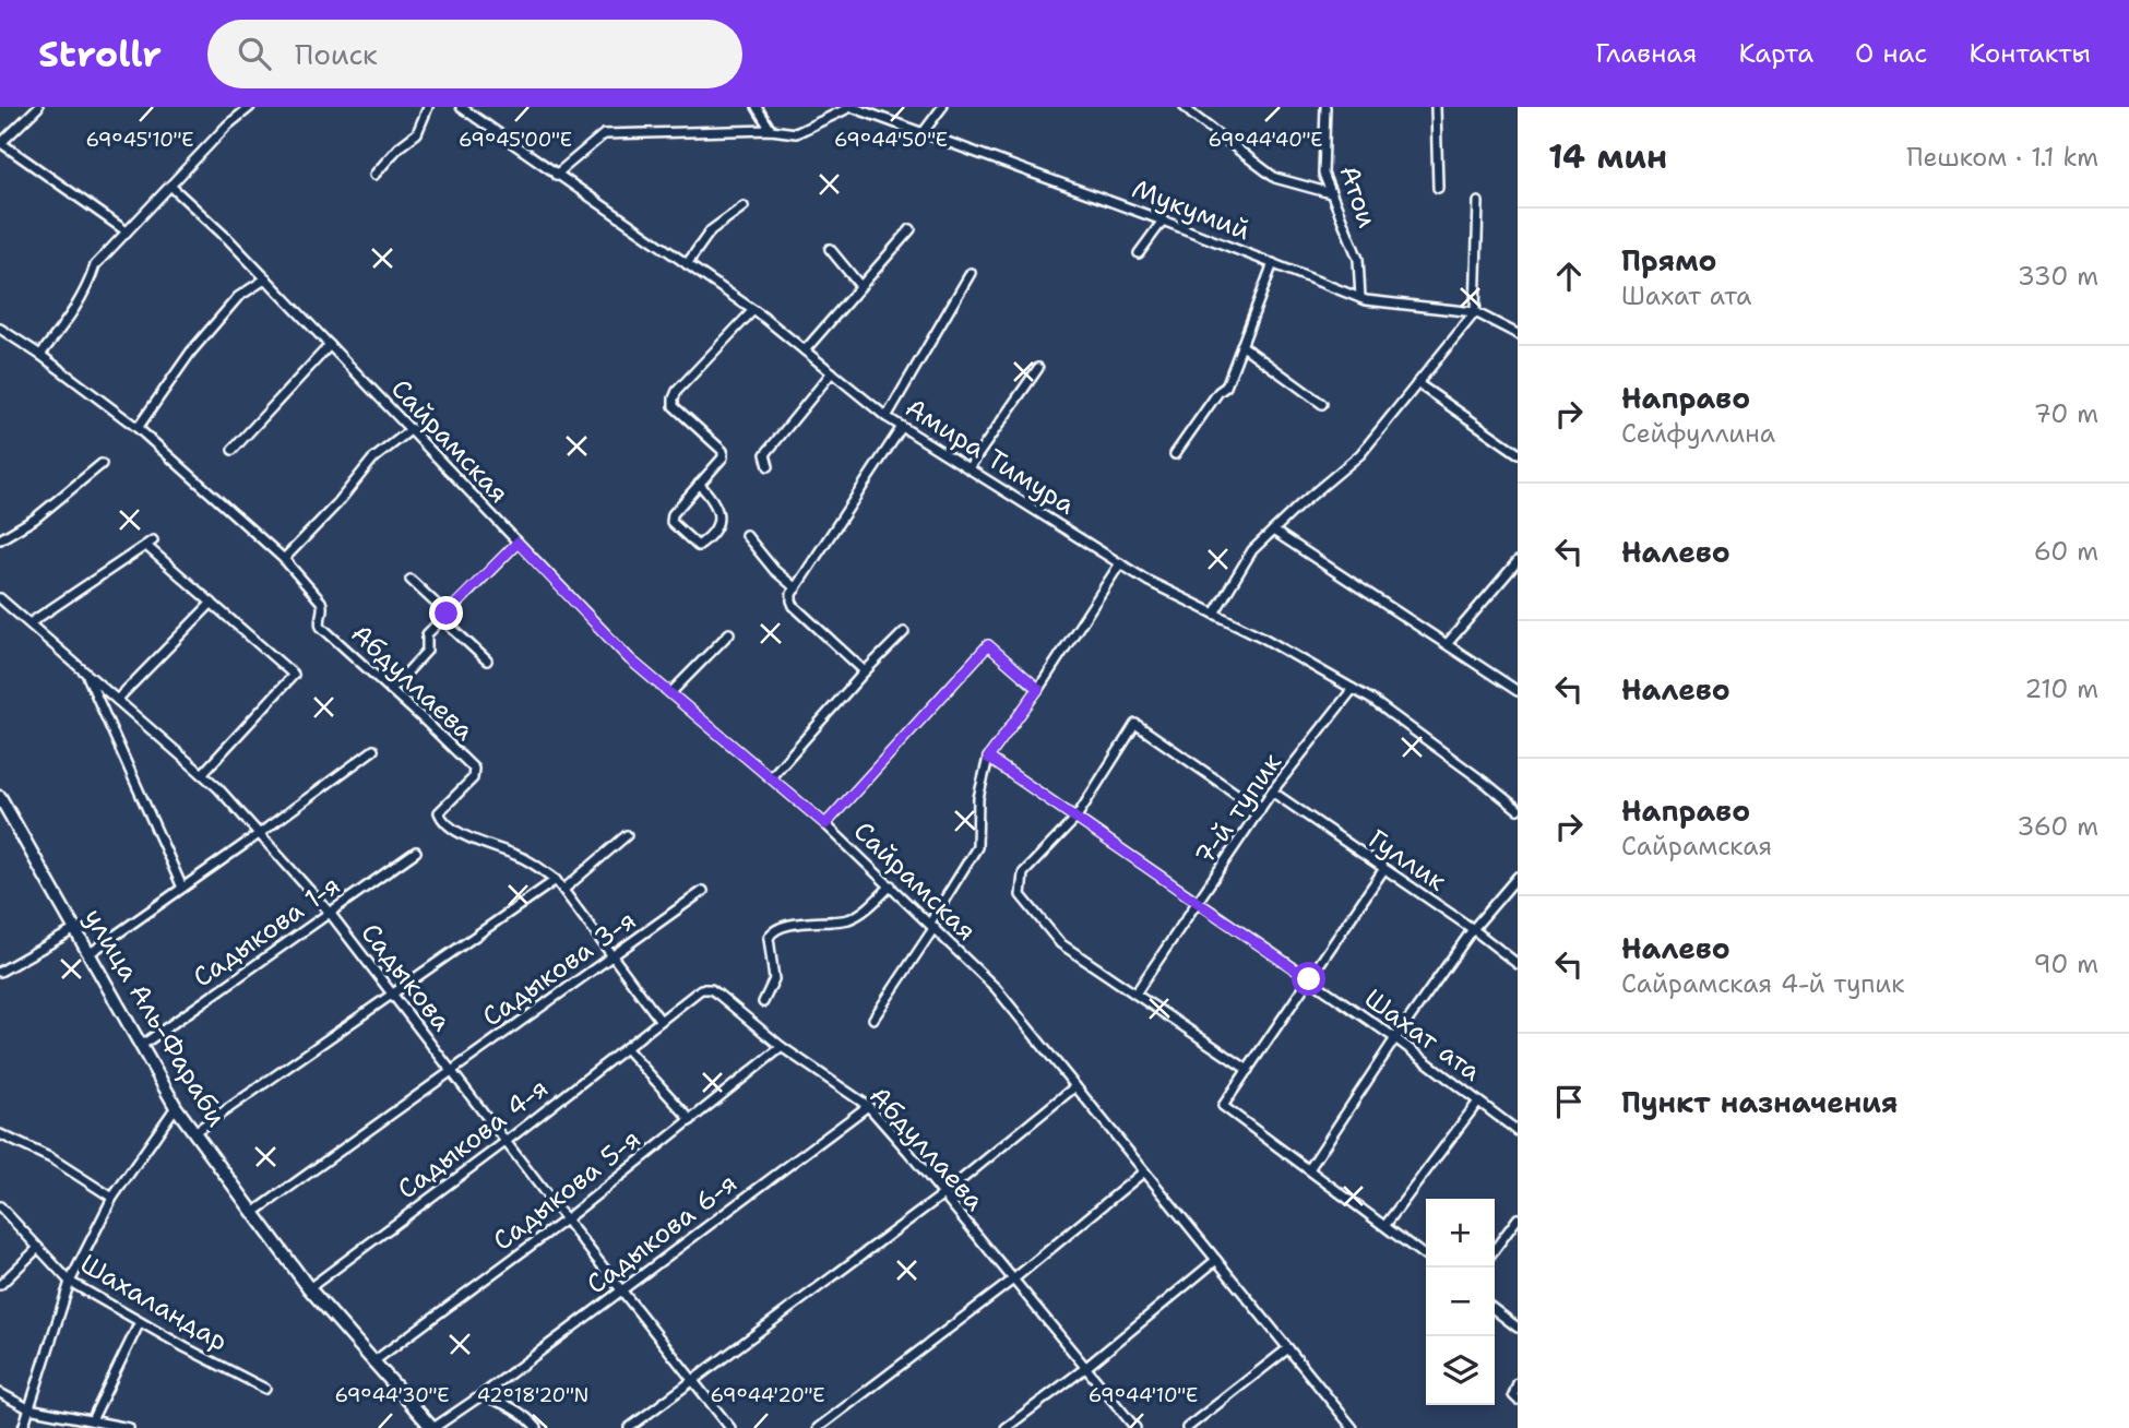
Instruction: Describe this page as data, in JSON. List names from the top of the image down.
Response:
{
  "streets": {
    "main road": ["улица Аль-Фараби"],
    "street": [
      "Атои",
      "Мукумий",
      "Сайрамская",
      "Амира Тимура",
      "Абдуллаева",
      "7-й тупик",
      "Гуллик",
      "Садыкова 1-я",
      "Садыкова 3-я",
      "Садыкова",
      "Шахат ата",
      "Садыкова 4-я",
      "Садыкова 5-я",
      "Садыкова 6-я",
      "Шахаландар"
    ]
  },
  "crossings": [
    ["Атои", "Мукумий"],
    ["Мукумий", "Амира Тимура"],
    ["Амира Тимура", "7-й тупик"],
    ["Абдуллаева", "Садыкова 3-я"],
    ["Абдуллаева", "Садыкова 4-я"],
    ["Абдуллаева", "Садыкова 5-я"],
    ["Абдуллаева", "Садыкова 6-я"],
    ["7-й тупик", "Гуллик"],
    ["7-й тупик", "Шахат ата"],
    ["Садыкова 1-я", "Садыкова"],
    ["Садыкова 1-я", "улица Аль-Фараби"],
    ["Садыкова 3-я", "Садыкова"],
    ["Садыкова 3-я", "улица Аль-Фараби"],
    ["Садыкова", "Садыкова 4-я"],
    ["Садыкова", "Садыкова 5-я"],
    ["Садыкова", "Садыкова 6-я"],
    ["улица Аль-Фараби", "Садыкова 4-я"],
    ["улица Аль-Фараби", "Садыкова 5-я"],
    ["улица Аль-Фараби", "Садыкова 6-я"]
  ],
  "page": {
    "header": "Strollr",
    "search": "Поиск",
    "nav": [
      "Главная",
      "Карта",
      "О нас",
      "Контакты"
    ],
    "heading": ["14 мин", "Пешком · 1.1 km"],
    "list": [
      ["Прямо", "Шахат ата", "330 m"],
      ["Направо", "Сейфуллина", "70 m"],
      ["Налево", "60 m"],
      ["Налево", "210 m"],
      ["Направо", "Сайрамская", "360 m"],
      ["Налево", "Сайрамская 4-й тупик", "90 m"],
      "Пункт назначения"
    ],
    "map_buttons": ["+", "−"]
  },
  "coordinates": [
    "69°45'00\"E",
    "69°44'50\"E",
    "69°45'10\"E",
    "69°44'40\"E",
    "69°44'30\"E",
    "69°44'20\"E",
    "69°44'10\"E",
    "42°18'20\"N"
  ]
}
